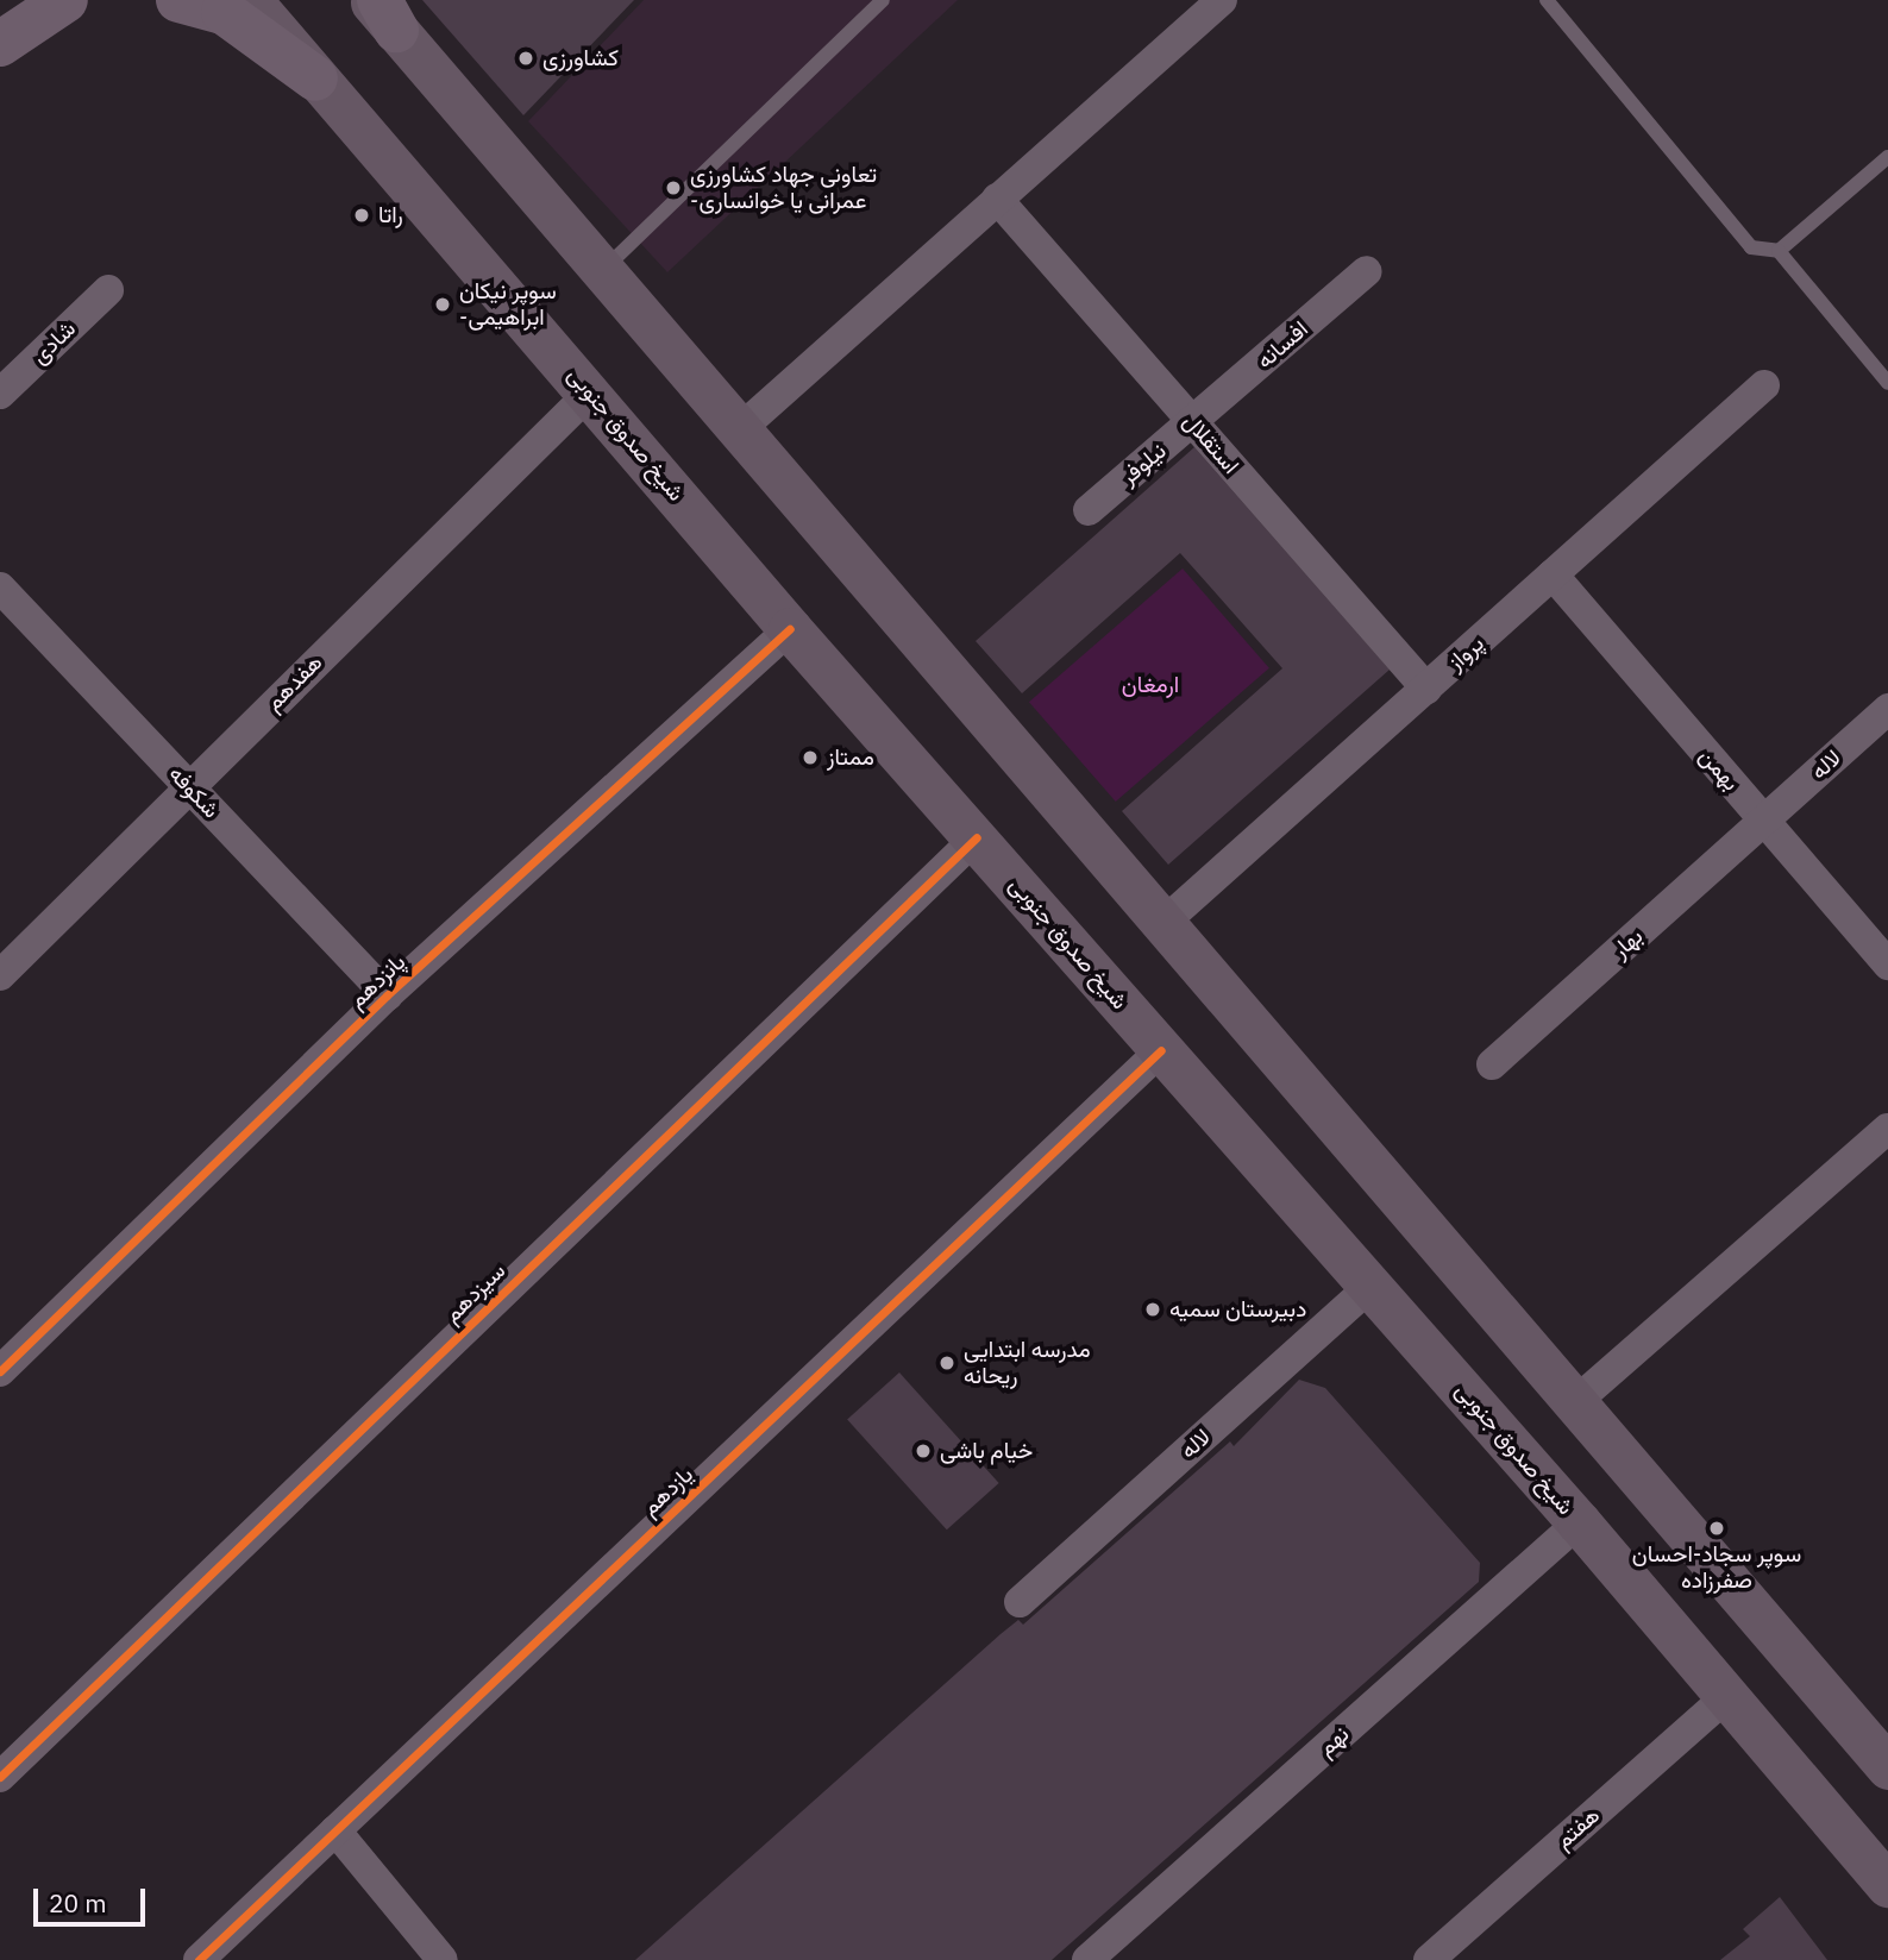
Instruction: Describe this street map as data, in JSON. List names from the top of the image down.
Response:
{
  "streets": {
    "main road": ["شیخ صدوق جنوبی"],
    "street": [
      "شادی",
      "افسانه",
      "استقلال",
      "نیلوفر",
      "پرواز",
      "هفدهم",
      "لاله",
      "بهمن",
      "شکوفه",
      "بهار",
      "پانزدهم",
      "سیزدهم",
      "یازدهم",
      "نهم",
      "هفتم"
    ]
  },
  "crossings": [
    ["افسانه", "استقلال"],
    ["افسانه", "نیلوفر"],
    ["شیخ صدوق جنوبی", "هفدهم"],
    ["شیخ صدوق جنوبی", "لاله"],
    ["شیخ صدوق جنوبی", "پانزدهم"],
    ["شیخ صدوق جنوبی", "سیزدهم"],
    ["شیخ صدوق جنوبی", "یازدهم"],
    ["شیخ صدوق جنوبی", "نهم"],
    ["شیخ صدوق جنوبی", "هفتم"],
    ["استقلال", "نیلوفر"],
    ["استقلال", "پرواز"],
    ["پرواز", "بهمن"],
    ["هفدهم", "شکوفه"],
    ["لاله", "بهمن"],
    ["لاله", "بهار"],
    ["بهمن", "بهار"],
    ["شکوفه", "پانزدهم"]
  ],
  "parks": ["ارمغان"],
  "places": [
    "کشاورزی",
    "تعاونی جهاد کشاورزی -عمرانی یا خوانساری",
    "راتا",
    "سوپر نیکان -ابراهیمی",
    "ممتاز",
    "دبیرستان سمیه",
    "مدرسه ابتدایی ریحانه",
    "خیام باشی",
    "سوپر سجاد-احسان صفرزاده"
  ],
  "scale_bar": "20 m"
}
